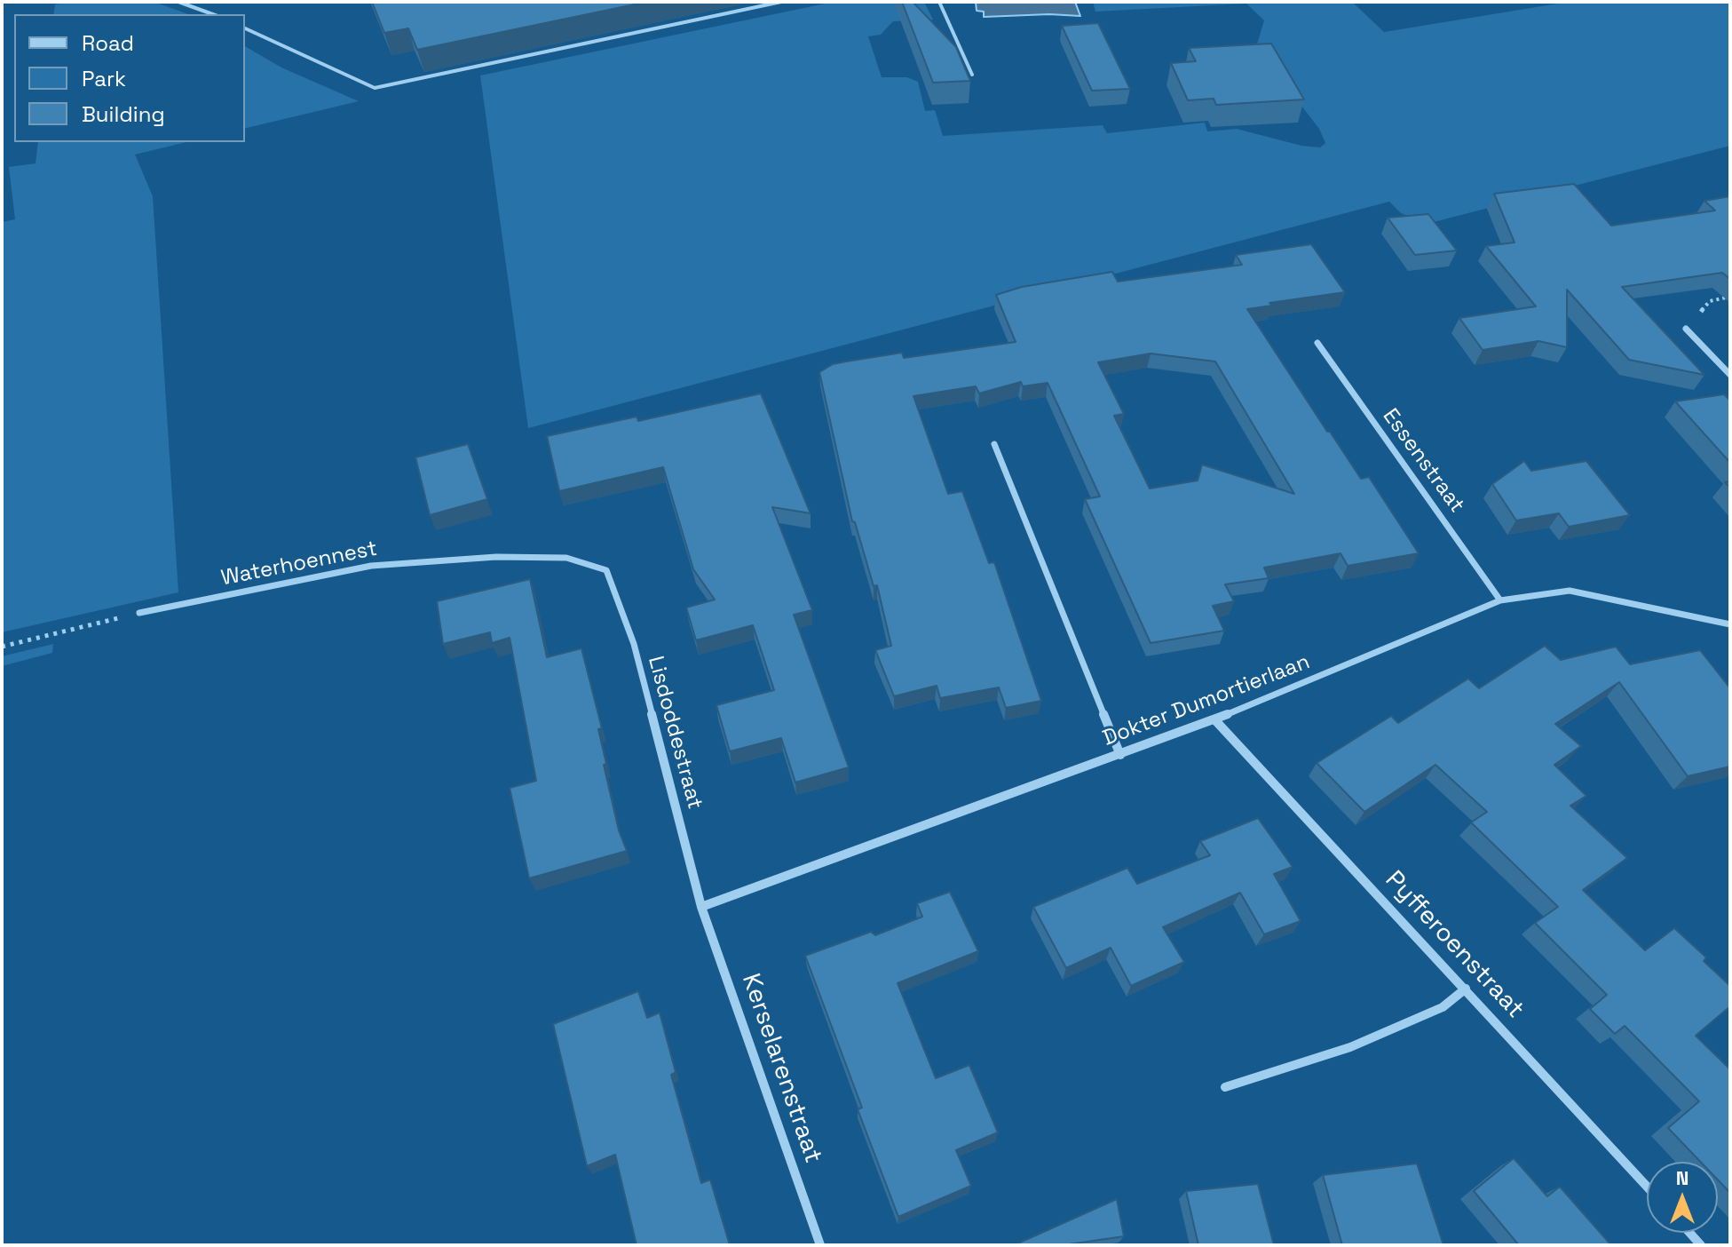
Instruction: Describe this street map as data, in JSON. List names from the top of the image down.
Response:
{
  "streets": {
    "street": [
      "Essenstraat",
      "Waterhoennest",
      "Dokter Dumortierlaan",
      "Lisdoddestraat",
      "Pyfferoenstraat",
      "Kerselarenstraat"
    ]
  },
  "crossings": [
    ["Essenstraat", "Dokter Dumortierlaan"],
    ["Waterhoennest", "Lisdoddestraat"],
    ["Dokter Dumortierlaan", "Lisdoddestraat"],
    ["Dokter Dumortierlaan", "Pyfferoenstraat"],
    ["Dokter Dumortierlaan", "Kerselarenstraat"],
    ["Lisdoddestraat", "Kerselarenstraat"]
  ],
  "legend": ["Road", "Park", "Building"],
  "north": "top"
}
